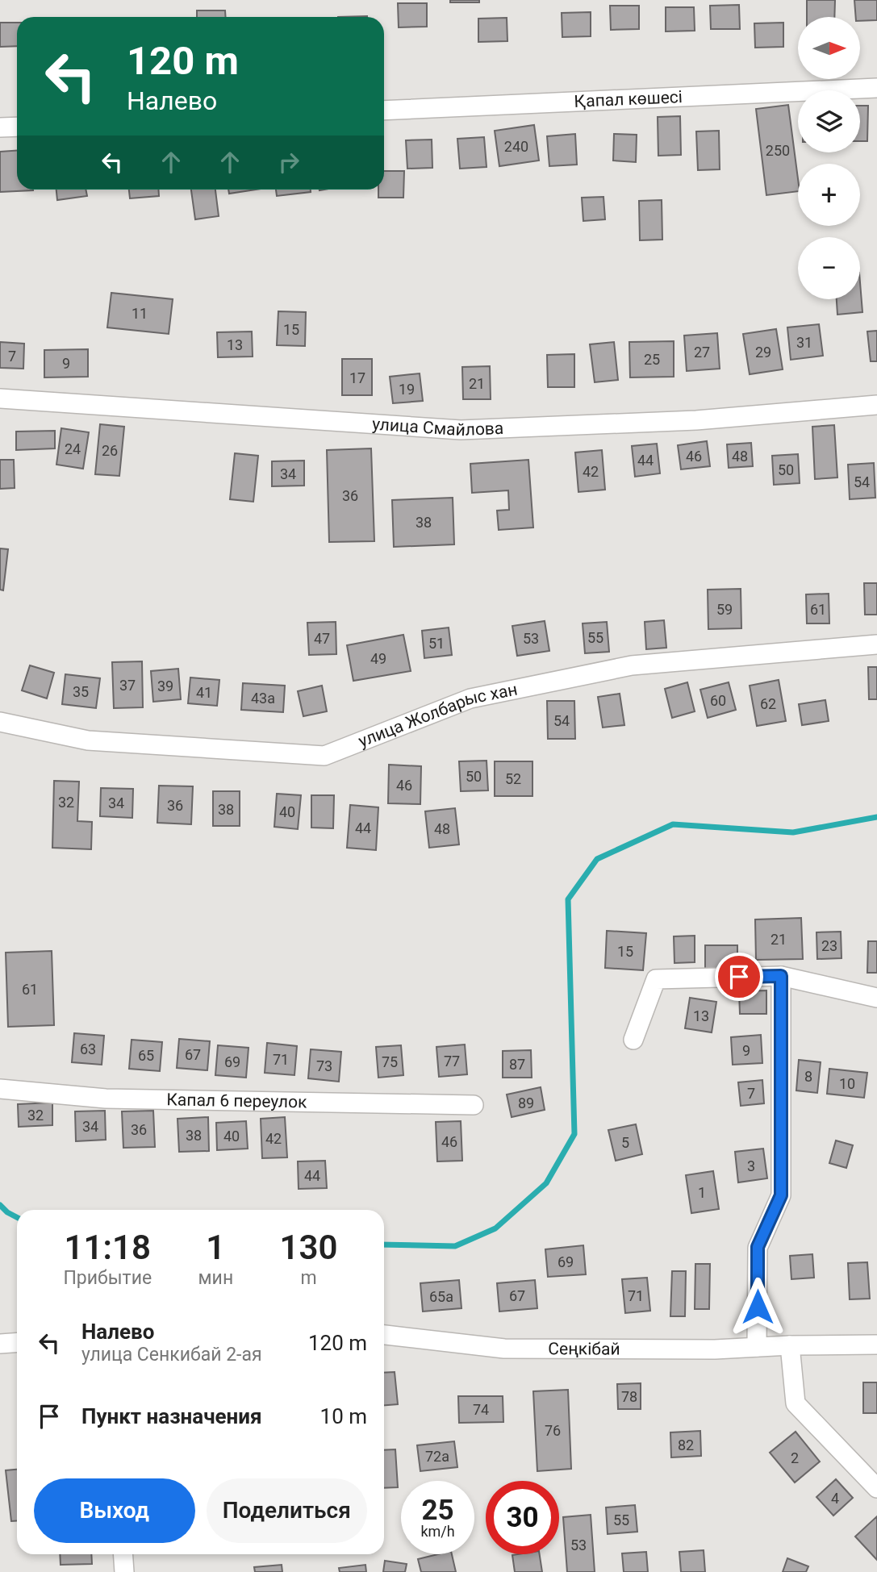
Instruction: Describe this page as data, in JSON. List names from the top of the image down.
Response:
{
  "streets": {
    "street": [
      "Қапал көшесі",
      "улица Смайлова",
      "улица Жолбарыс хан",
      "Капал 6 переулок",
      "Сеңкібай"
    ]
  },
  "house_numbers": [
    "240",
    "250",
    "11",
    "15",
    "31",
    "13",
    "27",
    "29",
    "7",
    "25",
    "9",
    "17",
    "21",
    "19",
    "24",
    "26",
    "46",
    "48",
    "44",
    "50",
    "42",
    "34",
    "54",
    "36",
    "38",
    "59",
    "61",
    "55",
    "47",
    "53",
    "51",
    "49",
    "37",
    "39",
    "35",
    "41",
    "43а",
    "60",
    "62",
    "54",
    "50",
    "52",
    "46",
    "32",
    "34",
    "36",
    "38",
    "40",
    "44",
    "48",
    "21",
    "23",
    "15",
    "61",
    "13",
    "63",
    "9",
    "67",
    "65",
    "71",
    "77",
    "69",
    "75",
    "87",
    "73",
    "8",
    "10",
    "7",
    "89",
    "32",
    "34",
    "36",
    "38",
    "40",
    "42",
    "46",
    "5",
    "3",
    "44",
    "1",
    "69",
    "67",
    "71",
    "65а",
    "78",
    "74",
    "76",
    "82",
    "72а",
    "2",
    "4",
    "55",
    "53"
  ],
  "north": "right",
  "page": {
    "map_buttons": ["+", "−"],
    "turn": ["120 m", "Налево"],
    "eta": [
      "11:18",
      "Прибытие",
      "1",
      "мин",
      "130",
      "m"
    ],
    "list": [
      {
        "name": "Налево",
        "note": "улица Сенкибай 2-ая",
        "value": "120 m"
      },
      {
        "name": "Пункт назначения",
        "value": "10 m"
      }
    ],
    "buttons": ["Выход", "Поделиться"],
    "speed": "25 km/h",
    "limit": "30"
  }
}
